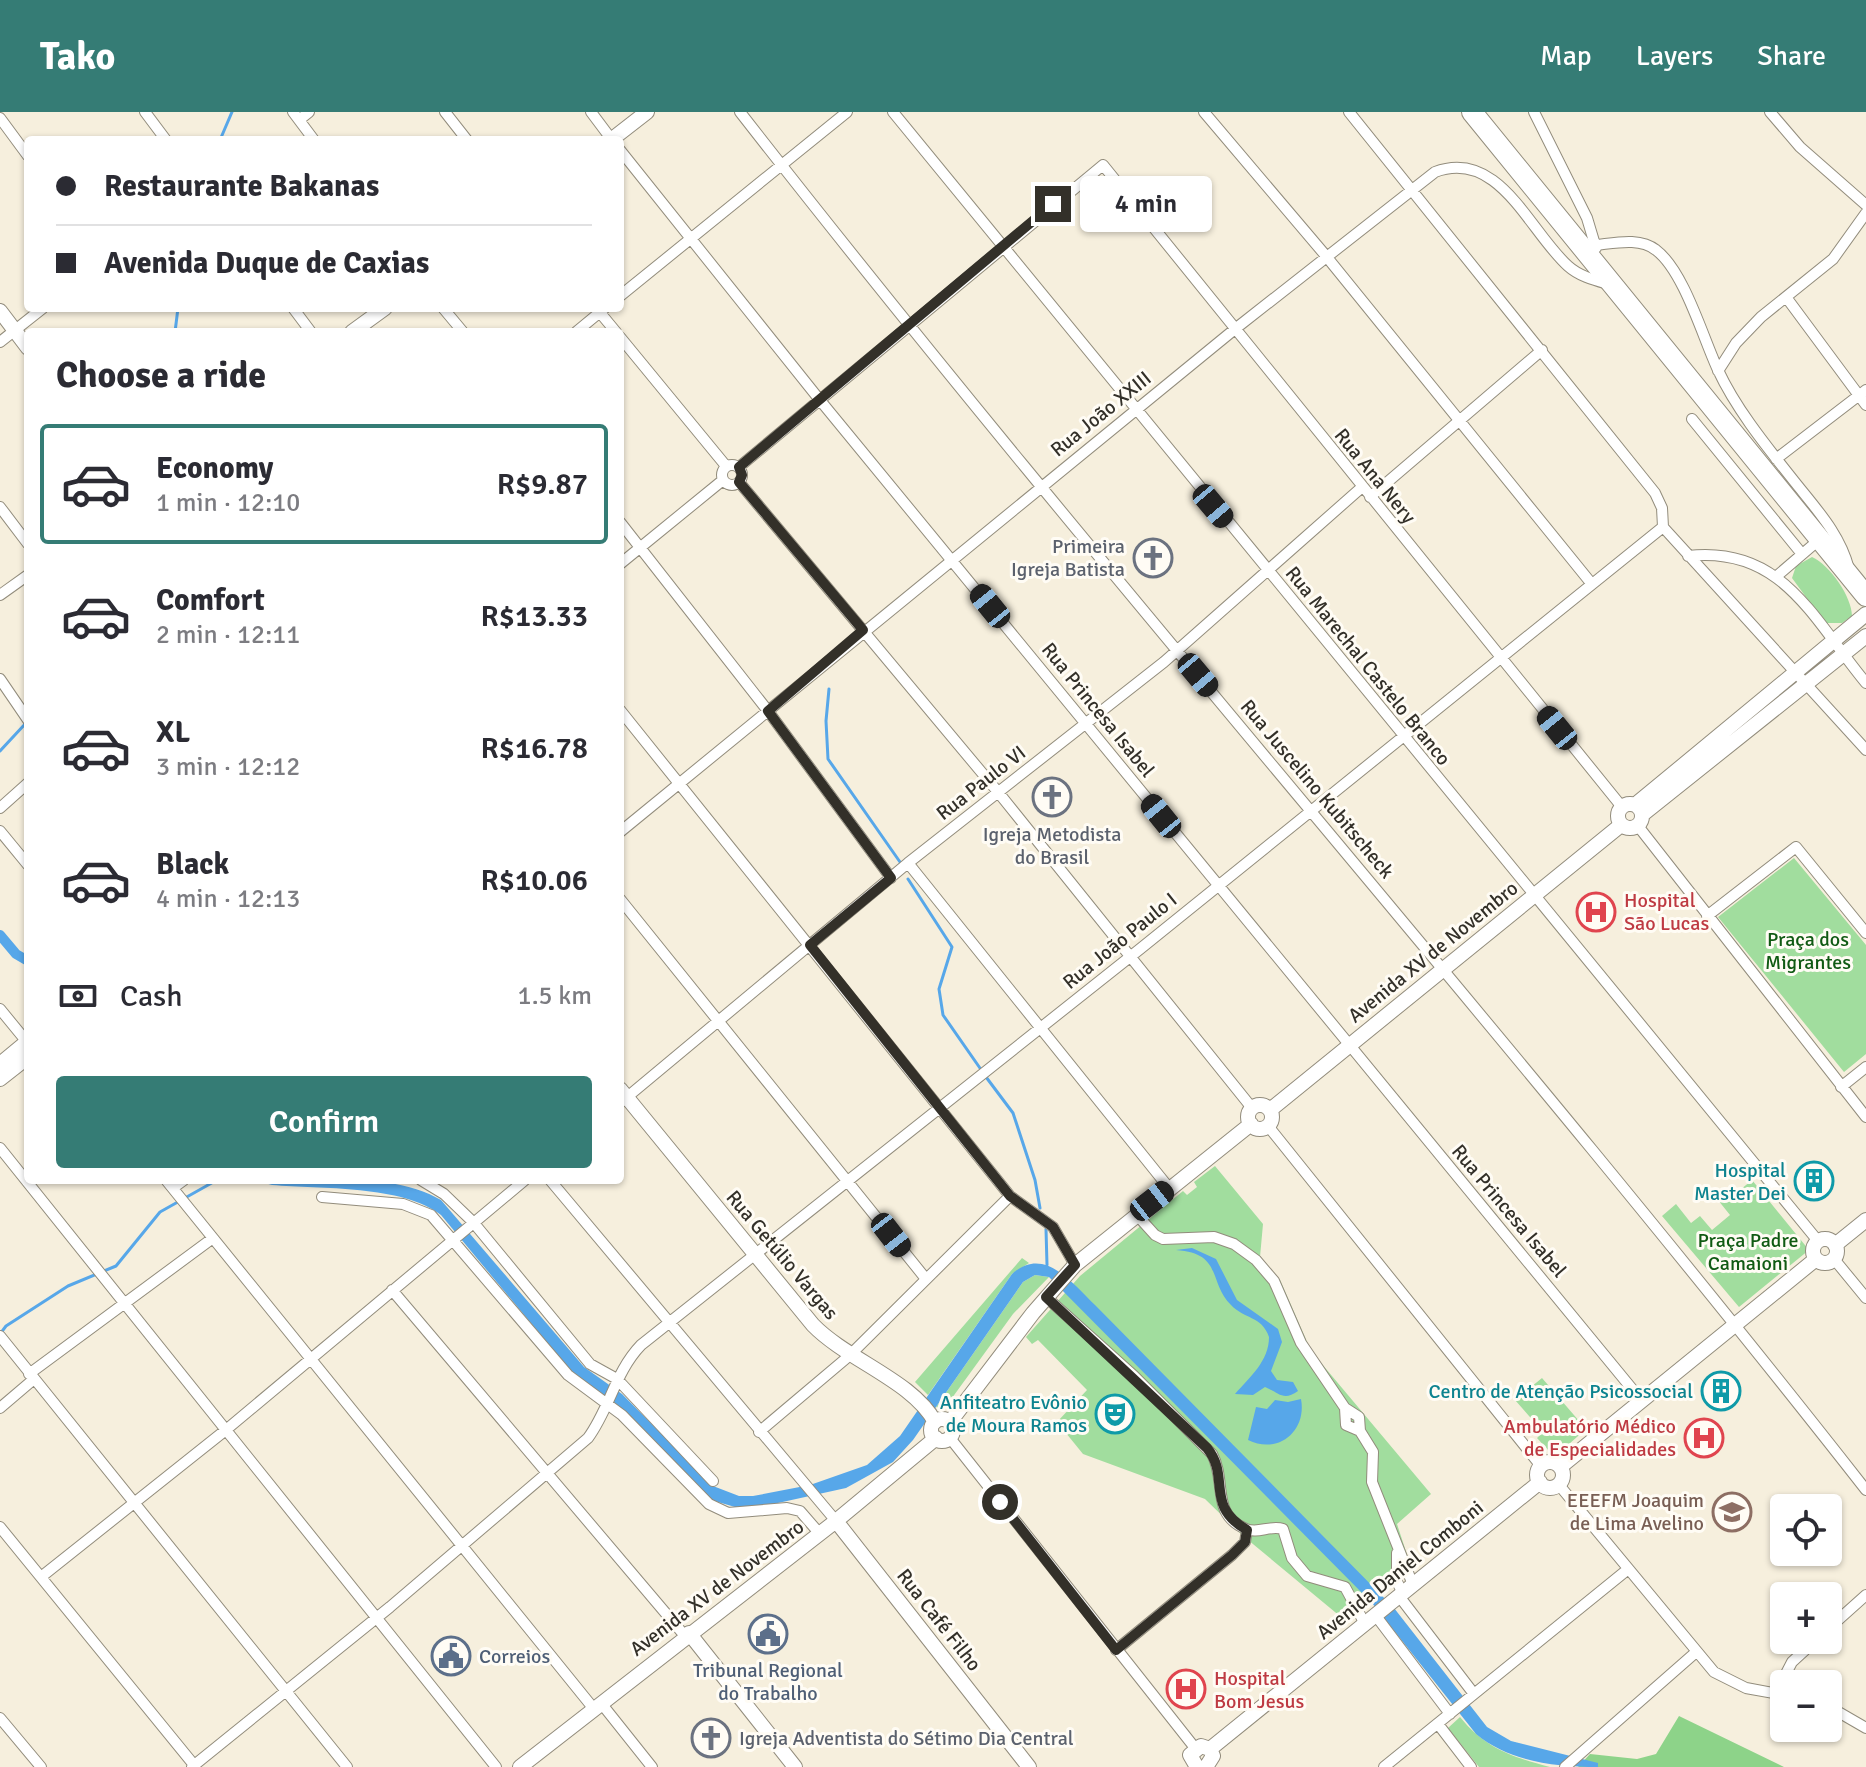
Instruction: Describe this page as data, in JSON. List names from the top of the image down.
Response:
{
  "streets": {
    "street": [
      "Rua João XXIII",
      "Rua Ana Nery",
      "Rua Marechal Castelo Branco",
      "Rua Princesa Isabel",
      "Rua Paulo VI",
      "Rua Juscelino Kubitscheck",
      "Rua João Paulo I",
      "Avenida XV de Novembro",
      "Rua Getúlio Vargas",
      "Avenida Daniel Comboni",
      "Rua Café Filho"
    ]
  },
  "crossings": [
    ["Rua João XXIII", "Rua Ana Nery"],
    ["Rua João XXIII", "Rua Marechal Castelo Branco"],
    ["Rua João XXIII", "Rua Princesa Isabel"],
    ["Rua João XXIII", "Rua Juscelino Kubitscheck"],
    ["Rua Ana Nery", "Rua Marechal Castelo Branco"],
    ["Rua Ana Nery", "Rua Paulo VI"],
    ["Rua Ana Nery", "Rua João Paulo I"],
    ["Rua Ana Nery", "Avenida XV de Novembro"],
    ["Rua Marechal Castelo Branco", "Rua Paulo VI"],
    ["Rua Marechal Castelo Branco", "Rua João Paulo I"],
    ["Rua Marechal Castelo Branco", "Avenida XV de Novembro"],
    ["Rua Princesa Isabel", "Rua Paulo VI"],
    ["Rua Princesa Isabel", "Rua João Paulo I"],
    ["Rua Princesa Isabel", "Avenida XV de Novembro"],
    ["Rua Paulo VI", "Rua Juscelino Kubitscheck"],
    ["Rua Juscelino Kubitscheck", "Rua João Paulo I"],
    ["Rua Juscelino Kubitscheck", "Avenida XV de Novembro"],
    ["Rua João Paulo I", "Rua Getúlio Vargas"],
    ["Rua João Paulo I", "Rua Café Filho"],
    ["Avenida XV de Novembro", "Rua Café Filho"]
  ],
  "parks": ["Praça dos Migrantes", "Praça Padre Camaioni"],
  "places": {
    "church": ["Primeira Igreja Batista", "Igreja Metodista do Brasil", "Igreja Adventista do Sétimo Dia Central"],
    "hospital": ["Hospital São Lucas", "Ambulatório Médico de Especialidades", "Hospital Bom Jesus"],
    "building": ["Hospital Master Dei", "Centro de Atenção Psicossocial"],
    "theatre": ["Anfiteatro Evônio de Moura Ramos"],
    "school or university": ["EEEFM Joaquim de Lima Avelino"],
    "public building": ["Tribunal Regional do Trabalho", "Correios"]
  },
  "page": {
    "header": "Tako",
    "nav": ["Map", "Layers", "Share"],
    "banner": ["Restaurante Bakanas", "Avenida Duque de Caxias"],
    "bubble": "4 min",
    "heading": "Choose a ride",
    "list": [
      {
        "name": "Economy",
        "note": "1 min · 12:10",
        "value": "R$9.87"
      },
      {
        "name": "Comfort",
        "note": "2 min · 12:11",
        "value": "R$13.33"
      },
      {
        "name": "XL",
        "note": "3 min · 12:12",
        "value": "R$16.78"
      },
      {
        "name": "Black",
        "note": "4 min · 12:13",
        "value": "R$10.06"
      }
    ],
    "pay": ["Cash", "1.5 km"],
    "buttons": "Confirm",
    "map_buttons": ["+", "−"]
  }
}
